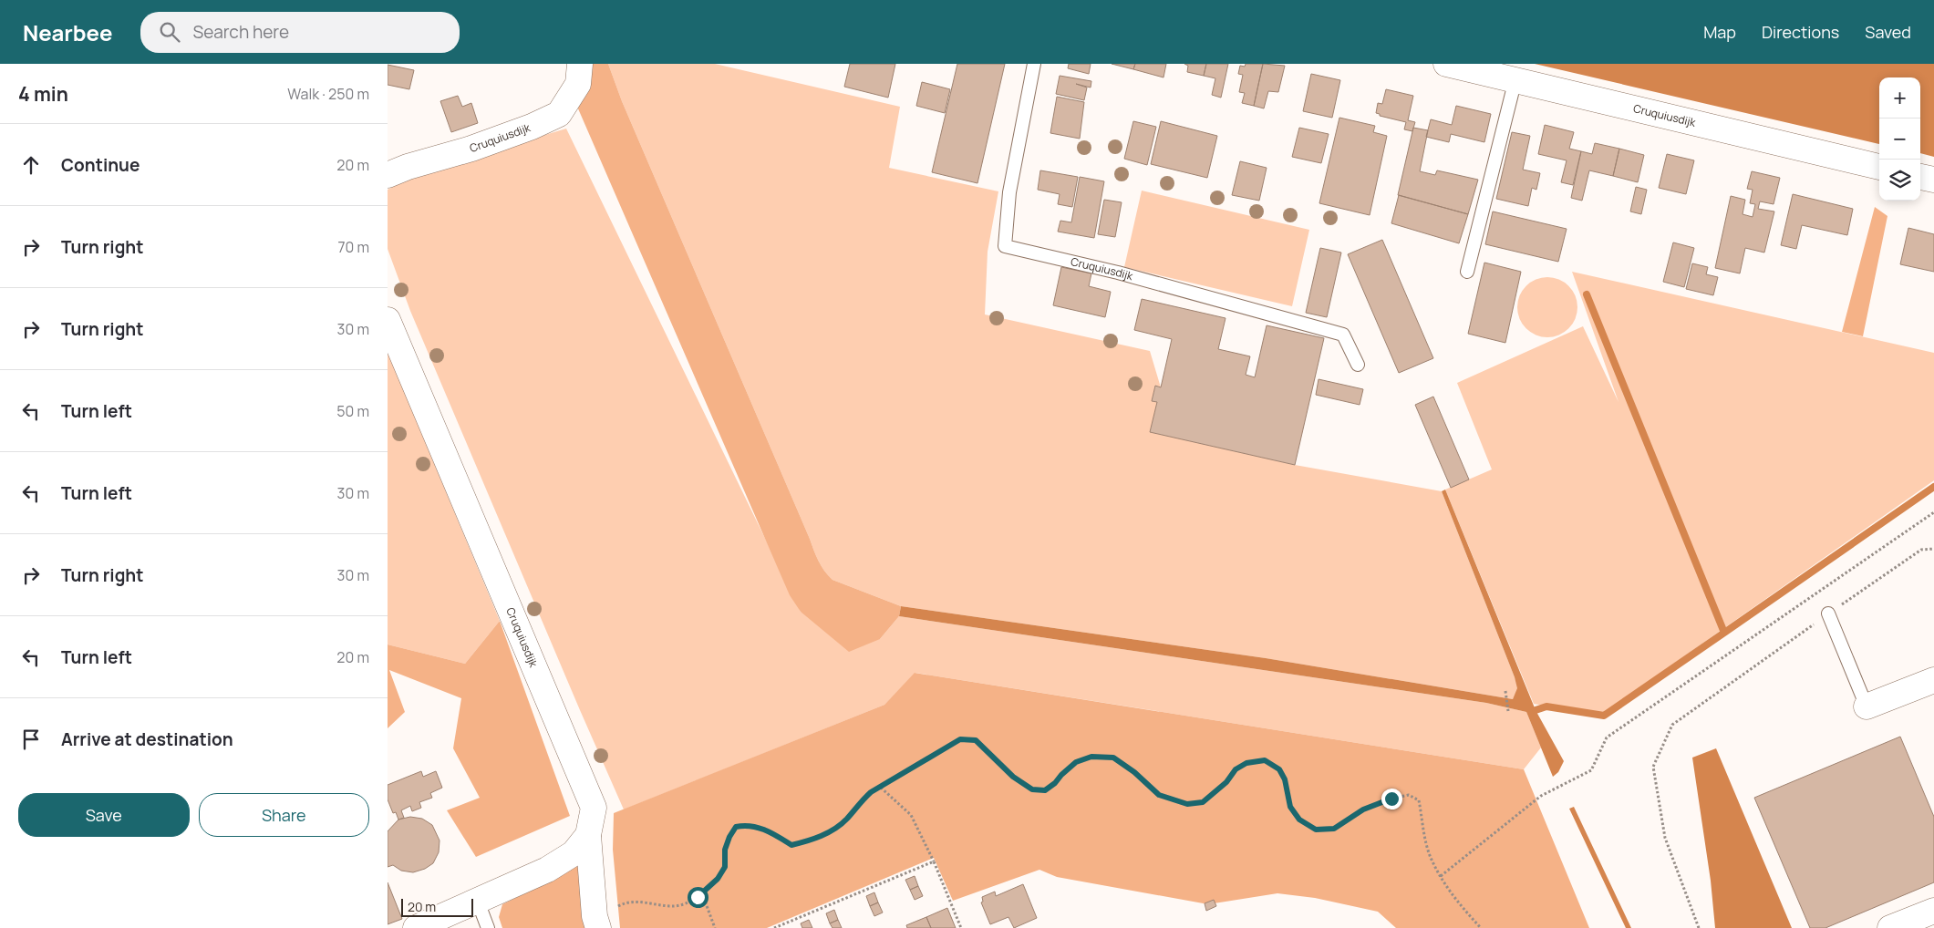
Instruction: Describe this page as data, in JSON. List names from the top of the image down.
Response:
{
  "streets": {
    "street": ["Cruquiusdijk"]
  },
  "scale_bar": "20 m",
  "page": {
    "header": "Nearbee",
    "search": "Search here",
    "nav": ["Map", "Directions", "Saved"],
    "heading": ["4 min", "Walk · 250 m"],
    "map_buttons": ["+", "−"],
    "list": [
      ["Continue", "20 m"],
      ["Turn right", "70 m"],
      ["Turn right", "30 m"],
      ["Turn left", "50 m"],
      ["Turn left", "30 m"],
      ["Turn right", "30 m"],
      ["Turn left", "20 m"],
      "Arrive at destination"
    ],
    "buttons": ["Save", "Share"],
    "scale": "20 m"
  }
}
